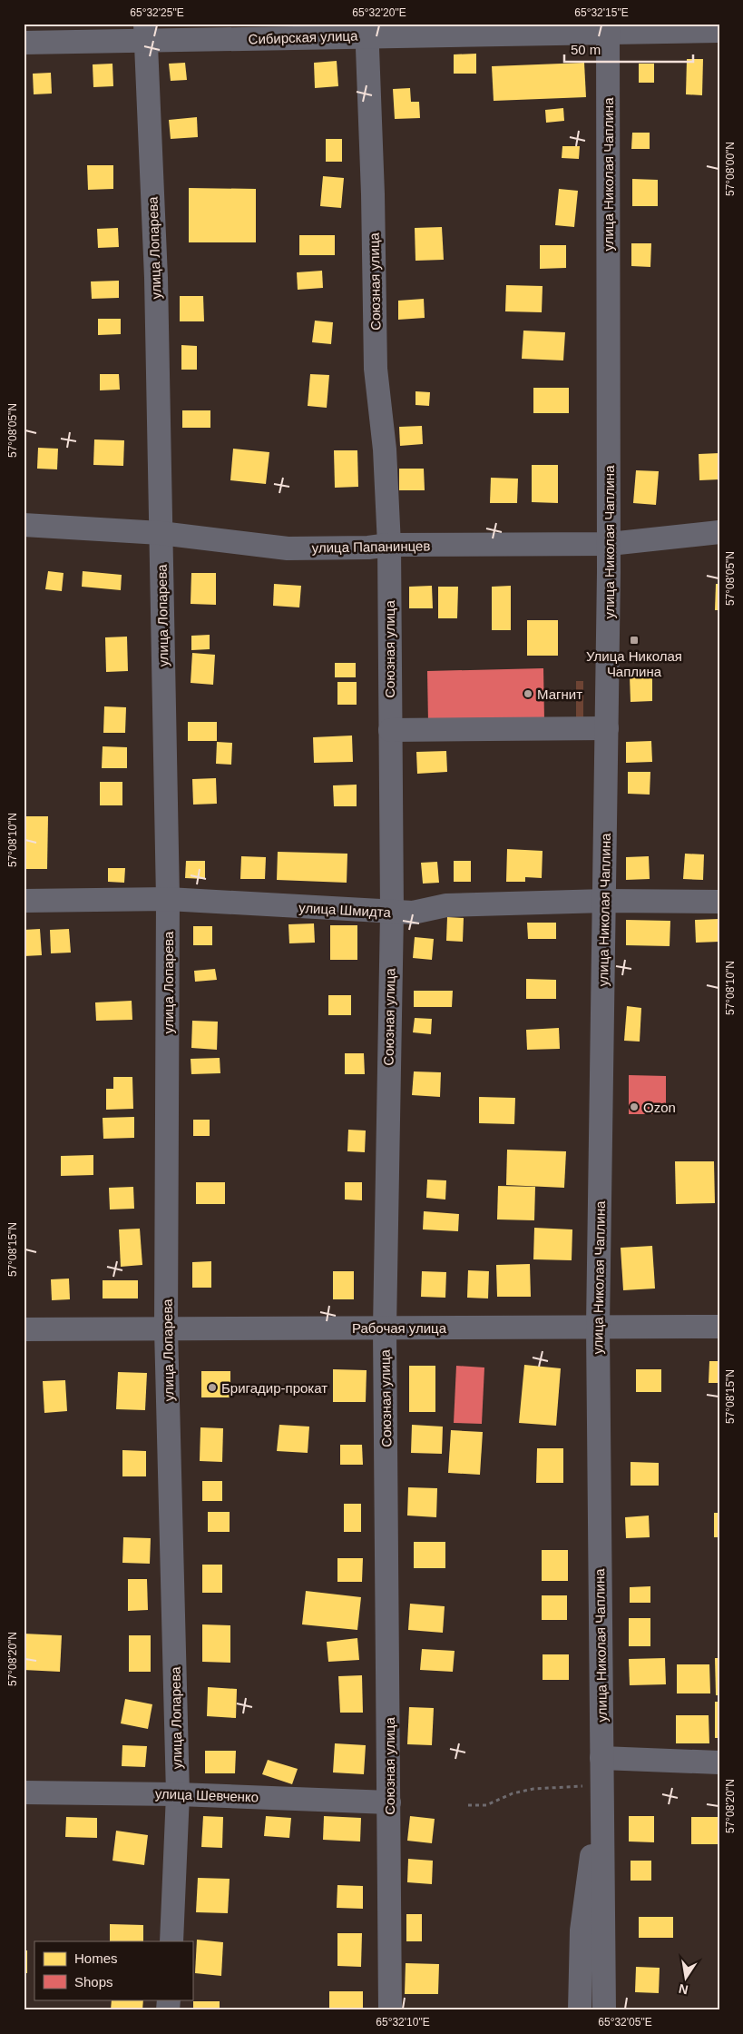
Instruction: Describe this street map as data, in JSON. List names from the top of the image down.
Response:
{
  "streets": {
    "street": [
      "Сибирская улица",
      "улица Николая Чаплина",
      "улица Лопарева",
      "Союзная улица",
      "улица Папанинцев",
      "улица Шмидта",
      "Рабочая улица",
      "улица Шевченко"
    ]
  },
  "crossings": [
    ["Сибирская улица", "улица Николая Чаплина"],
    ["Сибирская улица", "улица Лопарева"],
    ["Сибирская улица", "Союзная улица"],
    ["улица Николая Чаплина", "улица Папанинцев"],
    ["улица Николая Чаплина", "улица Шмидта"],
    ["улица Николая Чаплина", "Рабочая улица"],
    ["улица Лопарева", "улица Папанинцев"],
    ["улица Лопарева", "улица Шмидта"],
    ["улица Лопарева", "Рабочая улица"],
    ["улица Лопарева", "улица Шевченко"],
    ["Союзная улица", "улица Папанинцев"],
    ["Союзная улица", "улица Шмидта"],
    ["Союзная улица", "Рабочая улица"],
    ["Союзная улица", "улица Шевченко"]
  ],
  "places": {
    "transit": ["Улица Николая Чаплина"],
    "other": ["Магнит", "Ozon", "Бригадир-прокат"]
  },
  "legend": ["Homes", "Shops"],
  "scale_bar": "50 m",
  "north": "bottom",
  "coordinates": [
    "65°32'25\"E",
    "65°32'20\"E",
    "65°32'15\"E",
    "57°08'00\"N",
    "57°08'05\"N",
    "57°08'10\"N",
    "57°08'15\"N",
    "57°08'20\"N",
    "65°32'10\"E",
    "65°32'05\"E"
  ]
}
